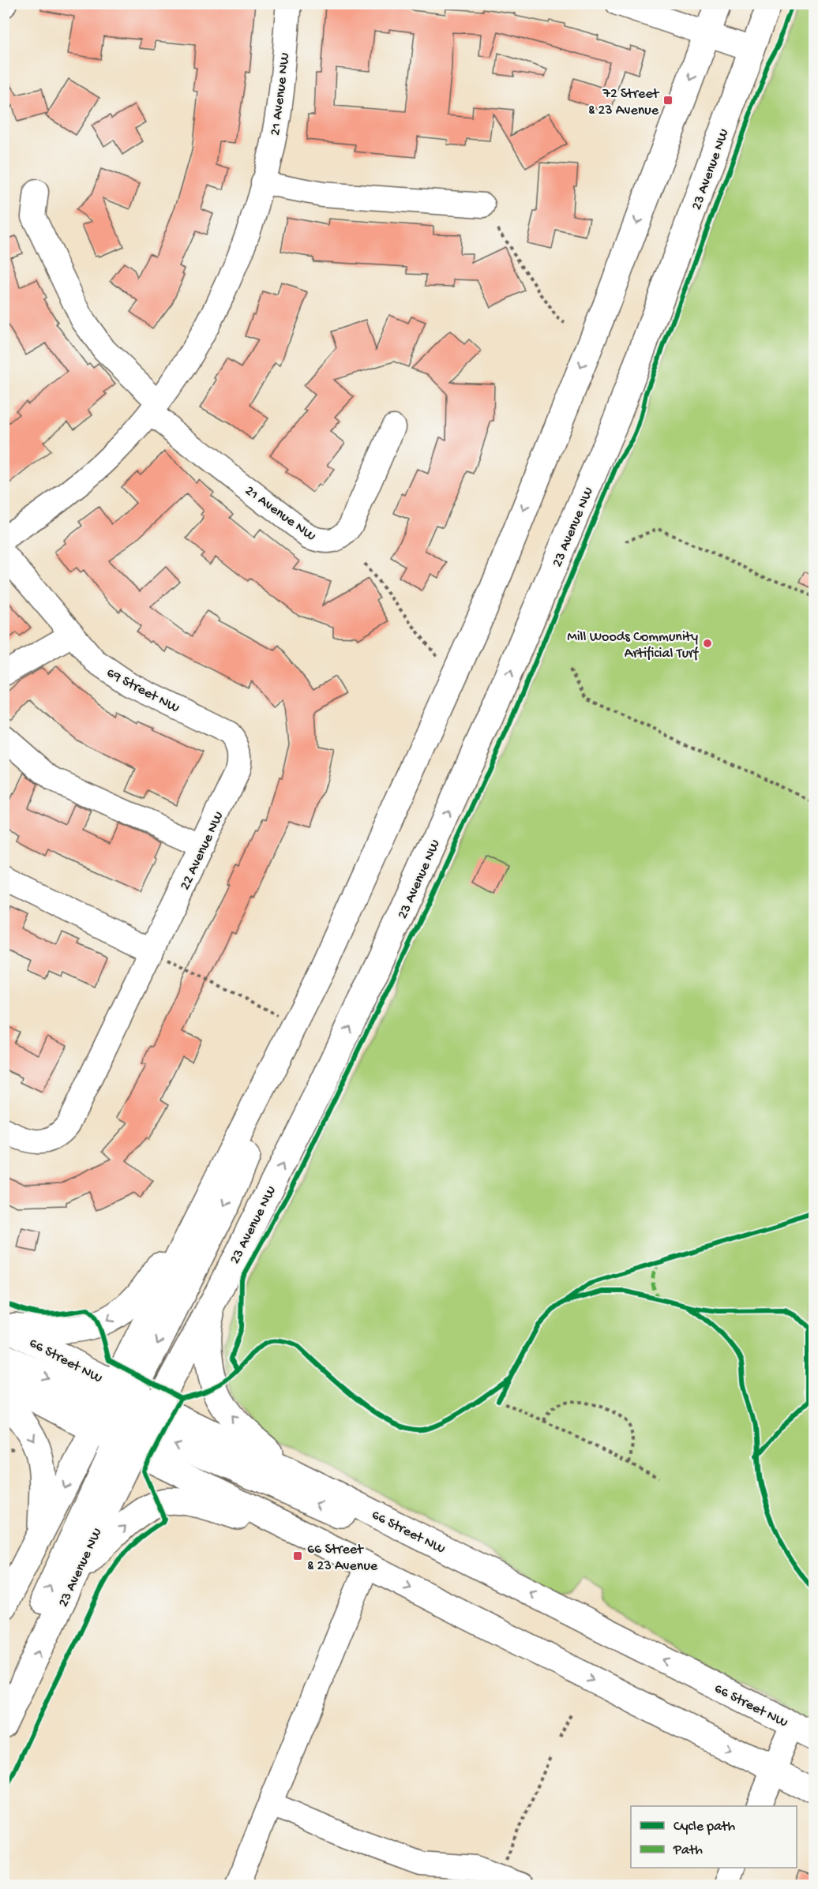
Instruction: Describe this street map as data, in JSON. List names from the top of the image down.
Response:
{
  "streets": {
    "main road": ["23 Avenue NW", "66 Street NW"],
    "street": ["21 Avenue NW", "69 Street NW", "22 Avenue NW"]
  },
  "crossings": [
    ["23 Avenue NW", "66 Street NW"],
    ["69 Street NW", "22 Avenue NW"]
  ],
  "places": {
    "transit": ["72 Street & 23 Avenue", "66 Street & 23 Avenue"],
    "other": ["Mill Woods Community Artificial Turf"]
  },
  "legend": ["Cycle path", "Path"]
}
